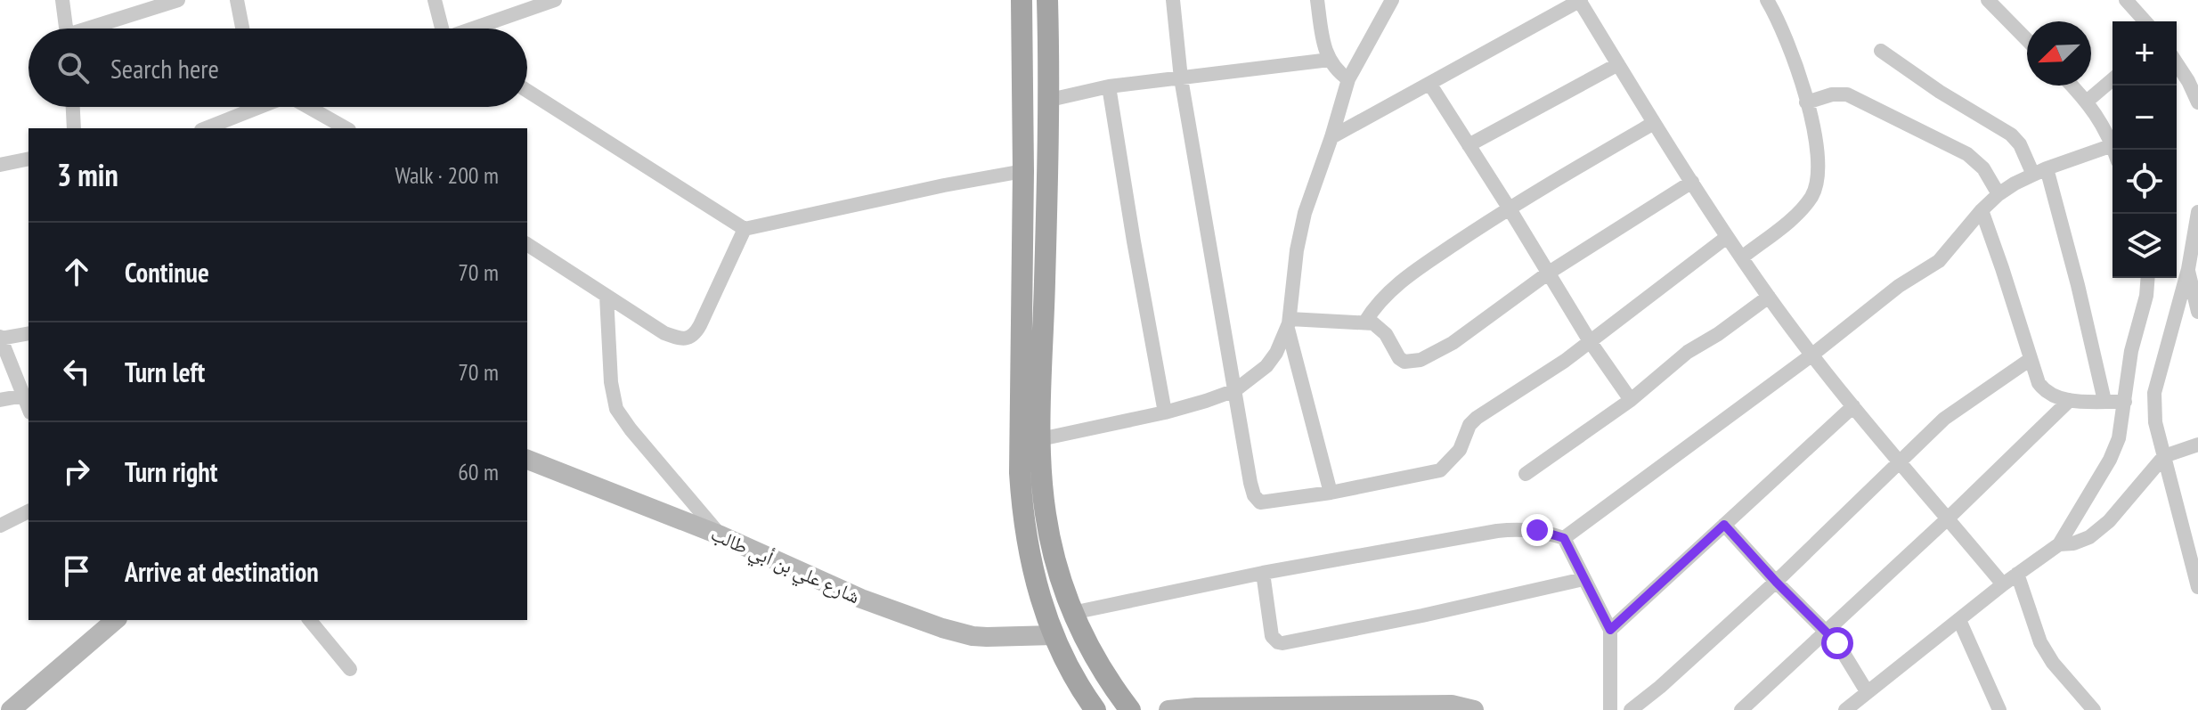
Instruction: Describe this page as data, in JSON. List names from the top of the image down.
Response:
{
  "streets": {
    "street": ["شارع علي بن أبي طالب"]
  },
  "north": "bottom left",
  "page": {
    "map_buttons": ["+", "−"],
    "search": "Search here",
    "heading": ["3 min", "Walk · 200 m"],
    "list": [
      ["Continue", "70 m"],
      ["Turn left", "70 m"],
      ["Turn right", "60 m"],
      "Arrive at destination"
    ]
  }
}
